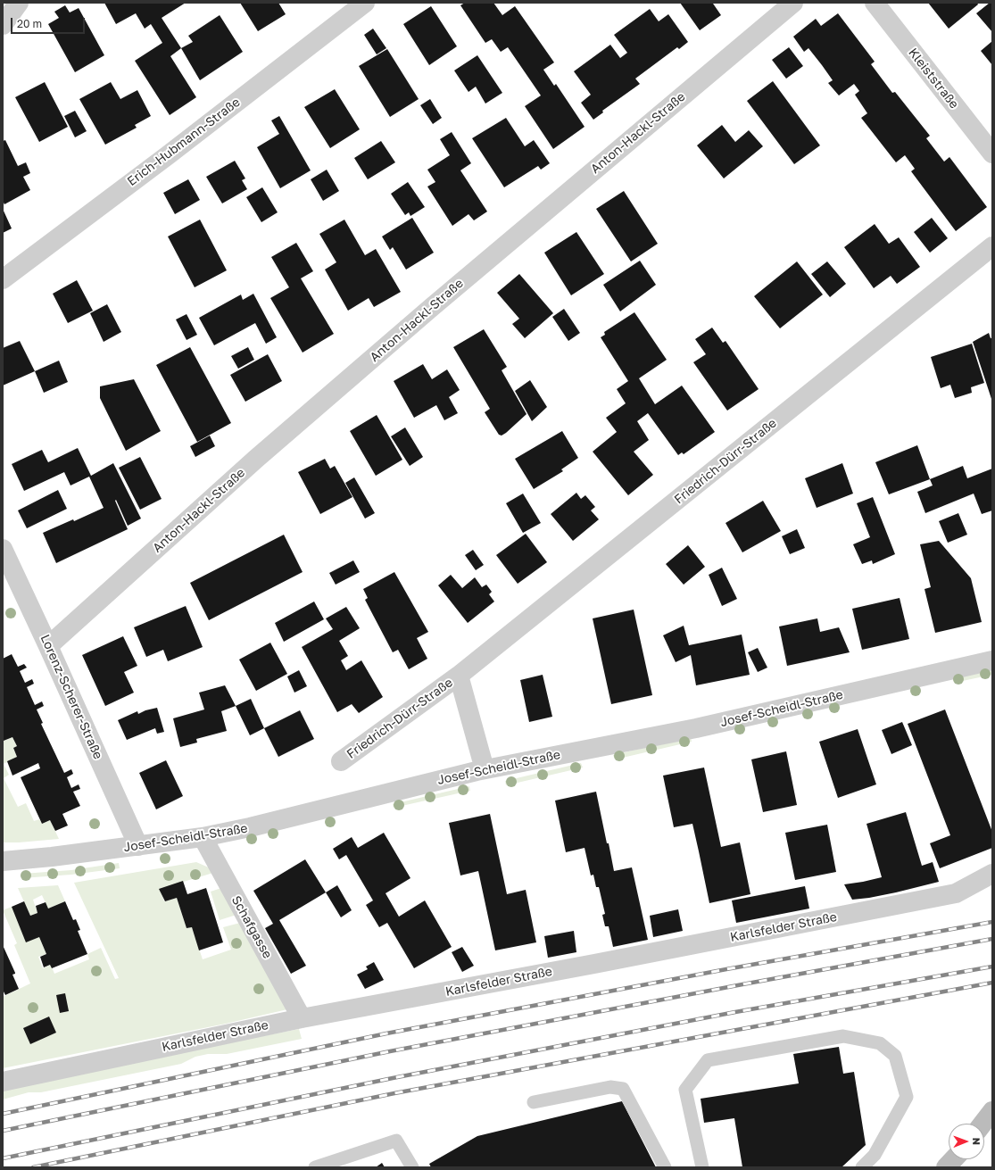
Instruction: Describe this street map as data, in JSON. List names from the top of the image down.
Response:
{
  "streets": {
    "street": [
      "Kleiststraße",
      "Anton-Hackl-Straße",
      "Erich-Hubmann-Straße",
      "Friedrich-Dürr-Straße",
      "Lorenz-Scherer-Straße",
      "Josef-Scheidl-Straße",
      "Schafgasse",
      "Karlsfelder Straße"
    ]
  },
  "crossings": [
    ["Anton-Hackl-Straße", "Lorenz-Scherer-Straße"],
    ["Friedrich-Dürr-Straße", "Josef-Scheidl-Straße"],
    ["Lorenz-Scherer-Straße", "Josef-Scheidl-Straße"],
    ["Josef-Scheidl-Straße", "Schafgasse"],
    ["Schafgasse", "Karlsfelder Straße"]
  ],
  "scale_bar": "20 m",
  "north": "right"
}
